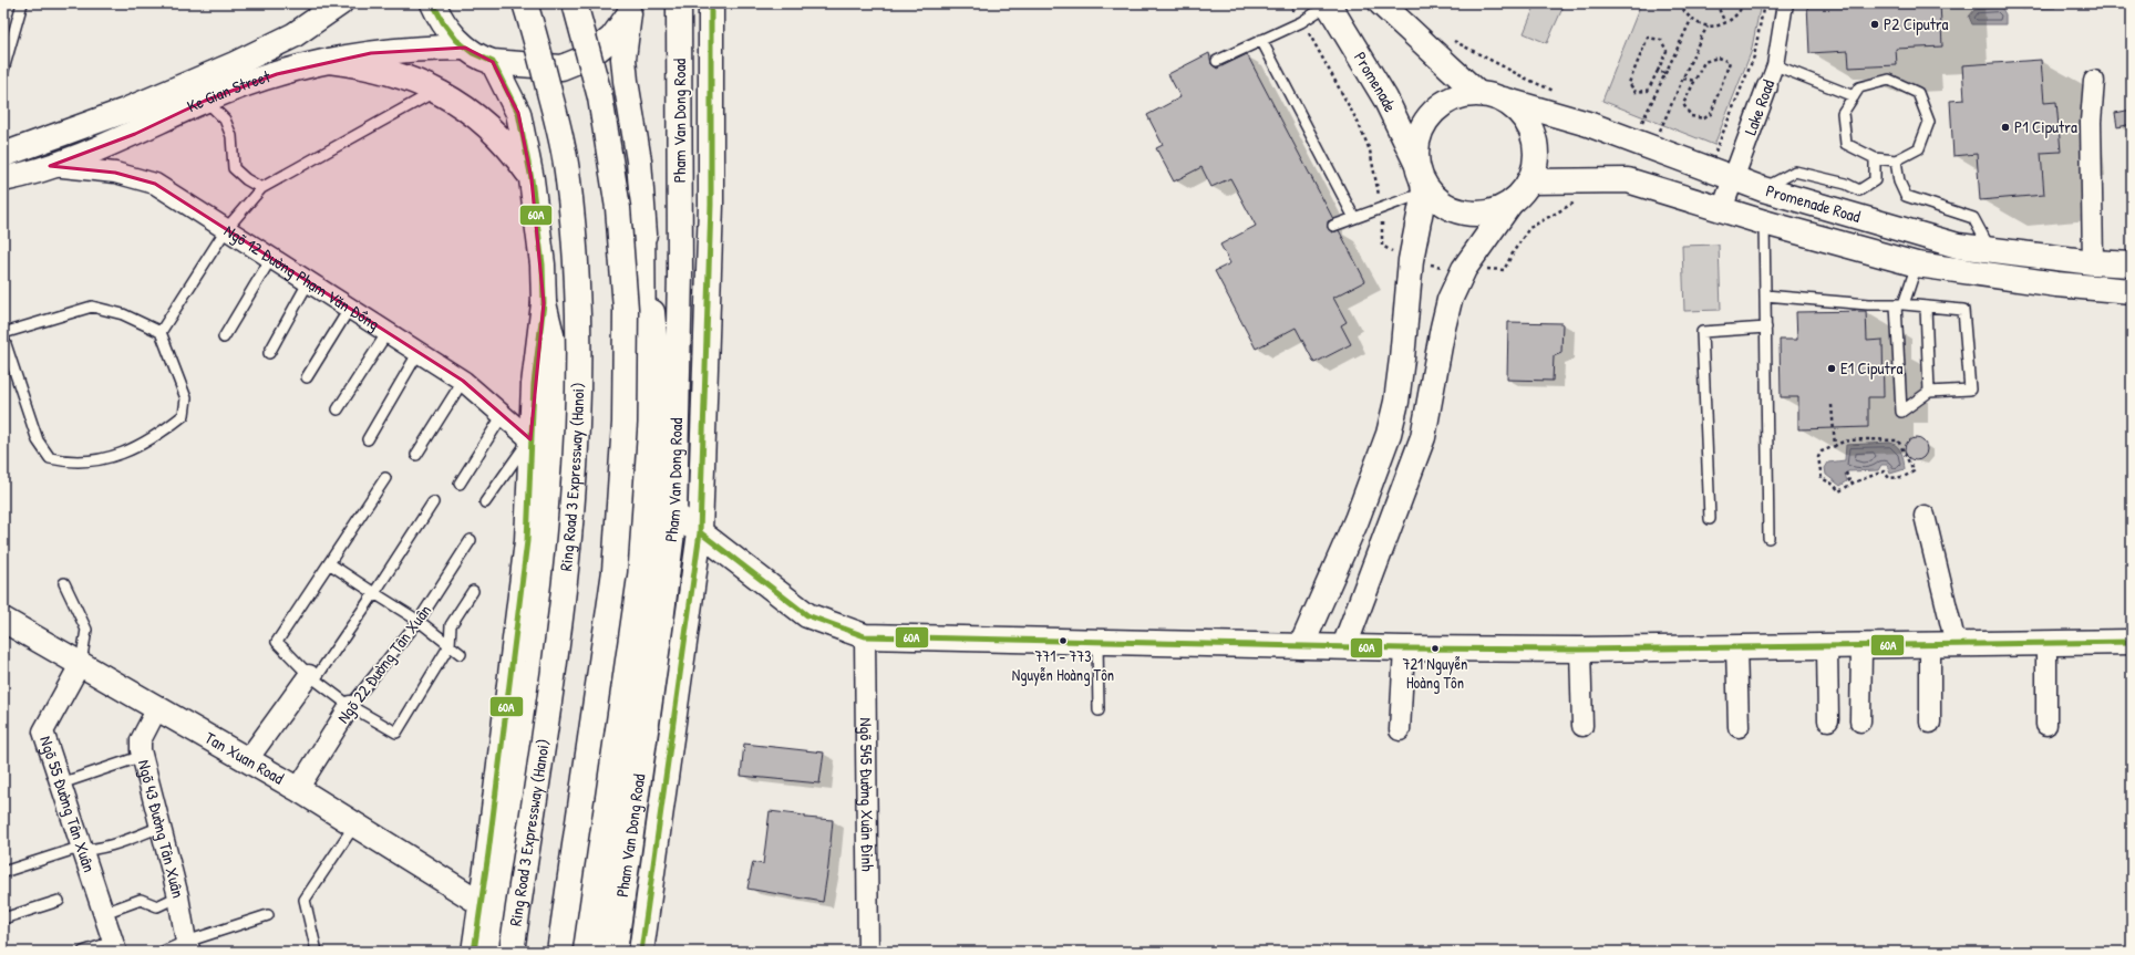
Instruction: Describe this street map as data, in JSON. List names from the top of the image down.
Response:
{
  "streets": {
    "main road": [
      "Promenade",
      "Ke Gian Street",
      "Pham Van Dong Road",
      "Promenade Road",
      "Ring Road 3 Expressway (Hanoi)",
      "Tan Xuan Road"
    ],
    "street": [
      "Lake Road",
      "Ngõ 12 Đường Phạm Văn Đồng",
      "Ngõ 22 Đường Tân Xuân",
      "Ngõ 545 Đường Xuân Đỉnh",
      "Ngõ 55 Đường Tân Xuân",
      "Ngõ 43 Đường Tân Xuân"
    ]
  },
  "crossings": [
    ["Promenade", "Promenade Road"],
    ["Ke Gian Street", "Ngõ 12 Đường Phạm Văn Đồng"],
    ["Lake Road", "Promenade Road"],
    ["Ngõ 22 Đường Tân Xuân", "Tan Xuan Road"],
    ["Tan Xuan Road", "Ngõ 55 Đường Tân Xuân"],
    ["Tan Xuan Road", "Ngõ 43 Đường Tân Xuân"]
  ],
  "places": [
    "P2 Ciputra",
    "P1 Ciputra",
    "E1 Ciputra",
    "771 - 773 Nguyễn Hoàng Tôn",
    "721 Nguyễn Hoàng Tôn"
  ],
  "lines": ["transit line 60A"]
}
